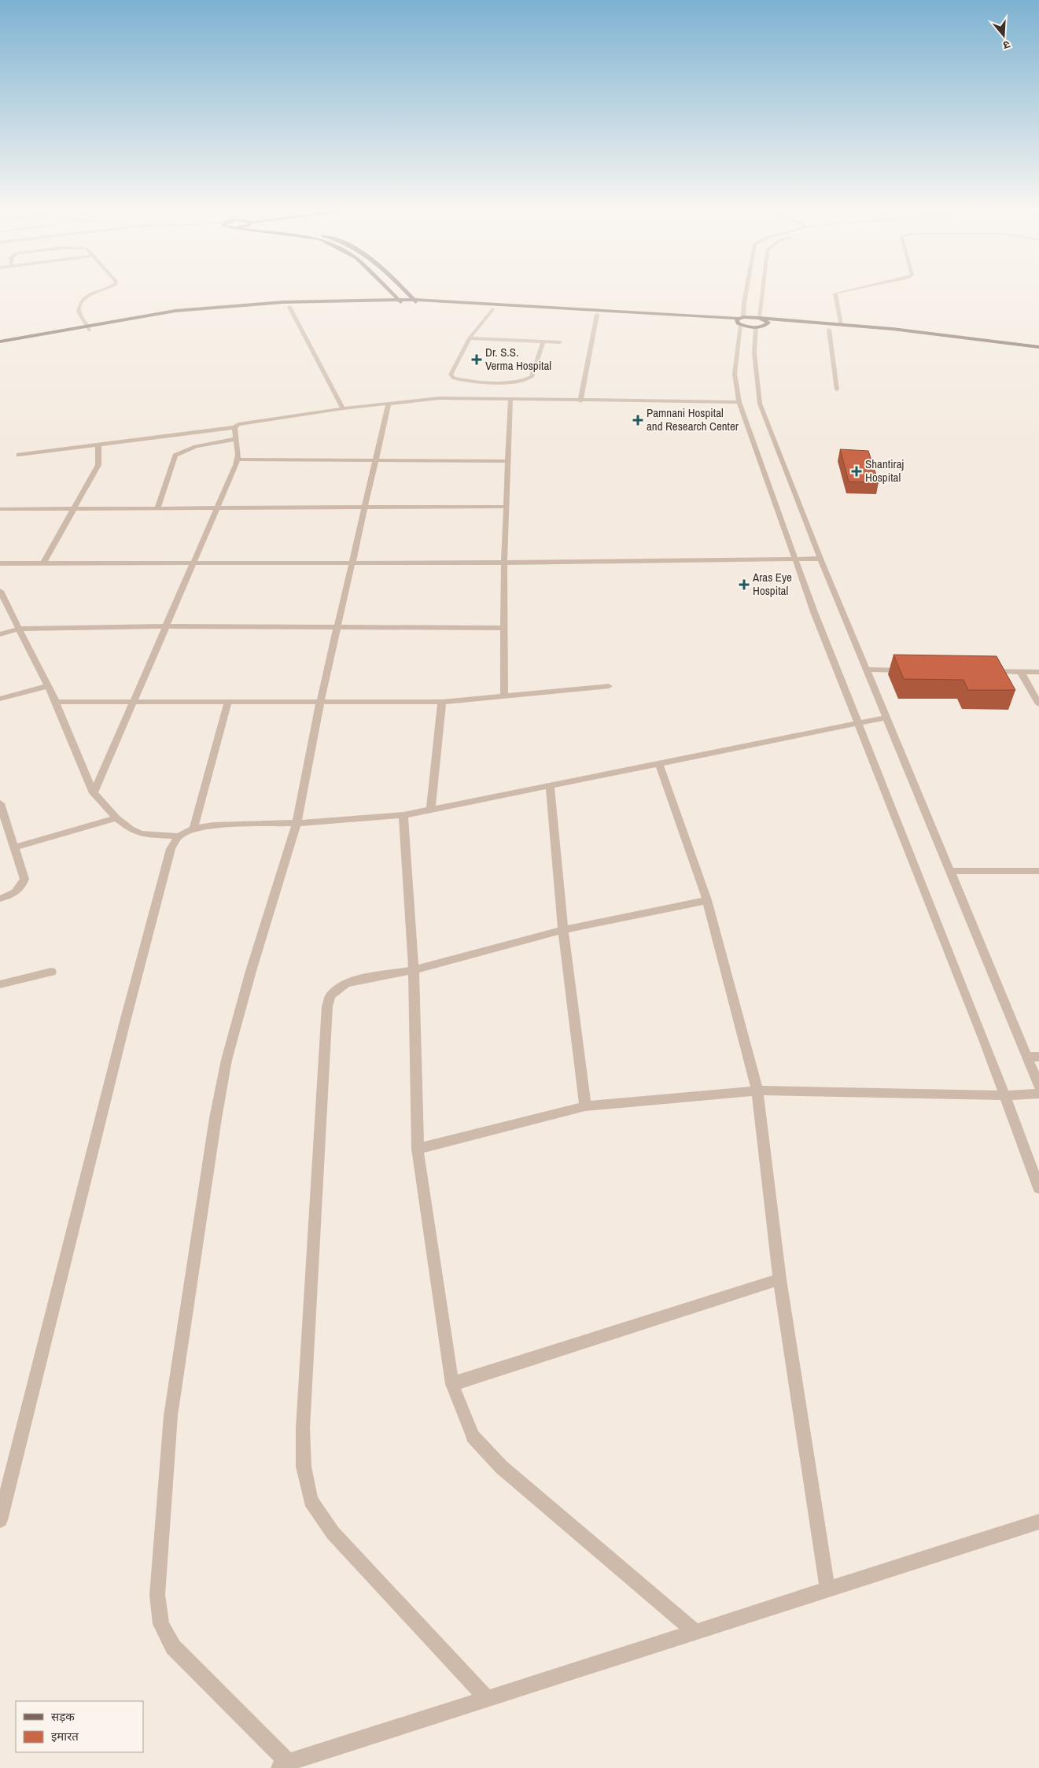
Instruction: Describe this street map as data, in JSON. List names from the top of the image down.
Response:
{
  "places": {
    "health": [
      "Dr. S.S. Verma Hospital",
      "Pamnani Hospital and Research Center",
      "Shantiraj Hospital",
      "Aras Eye Hospital"
    ]
  },
  "legend": ["सड़क", "इमारत"],
  "north": "bottom"
}
